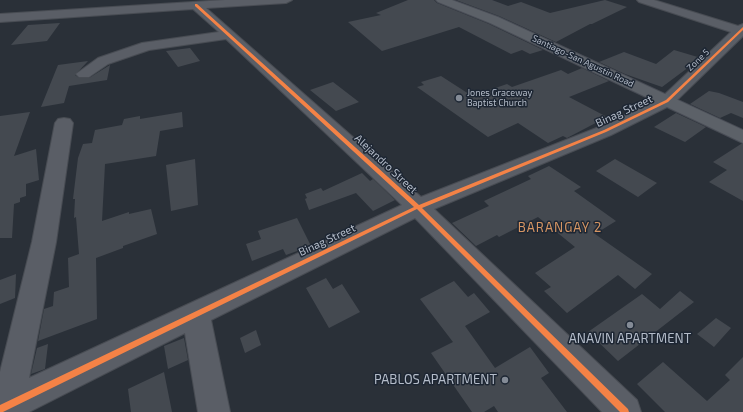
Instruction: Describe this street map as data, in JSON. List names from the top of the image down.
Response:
{
  "streets": {
    "main road": ["Santiago-San Agustin Road"],
    "street": ["Zone 5", "Binag Street", "Alejandro Street"]
  },
  "crossings": [
    ["Zone 5", "Santiago-San Agustin Road"],
    ["Zone 5", "Binag Street"],
    ["Santiago-San Agustin Road", "Binag Street"],
    ["Binag Street", "Alejandro Street"]
  ],
  "districts": ["BARANGAY 2"],
  "places": ["Jones Graceway Baptist Church", "ANAVIN APARTMENT", "PABLOS APARTMENT"]
}
